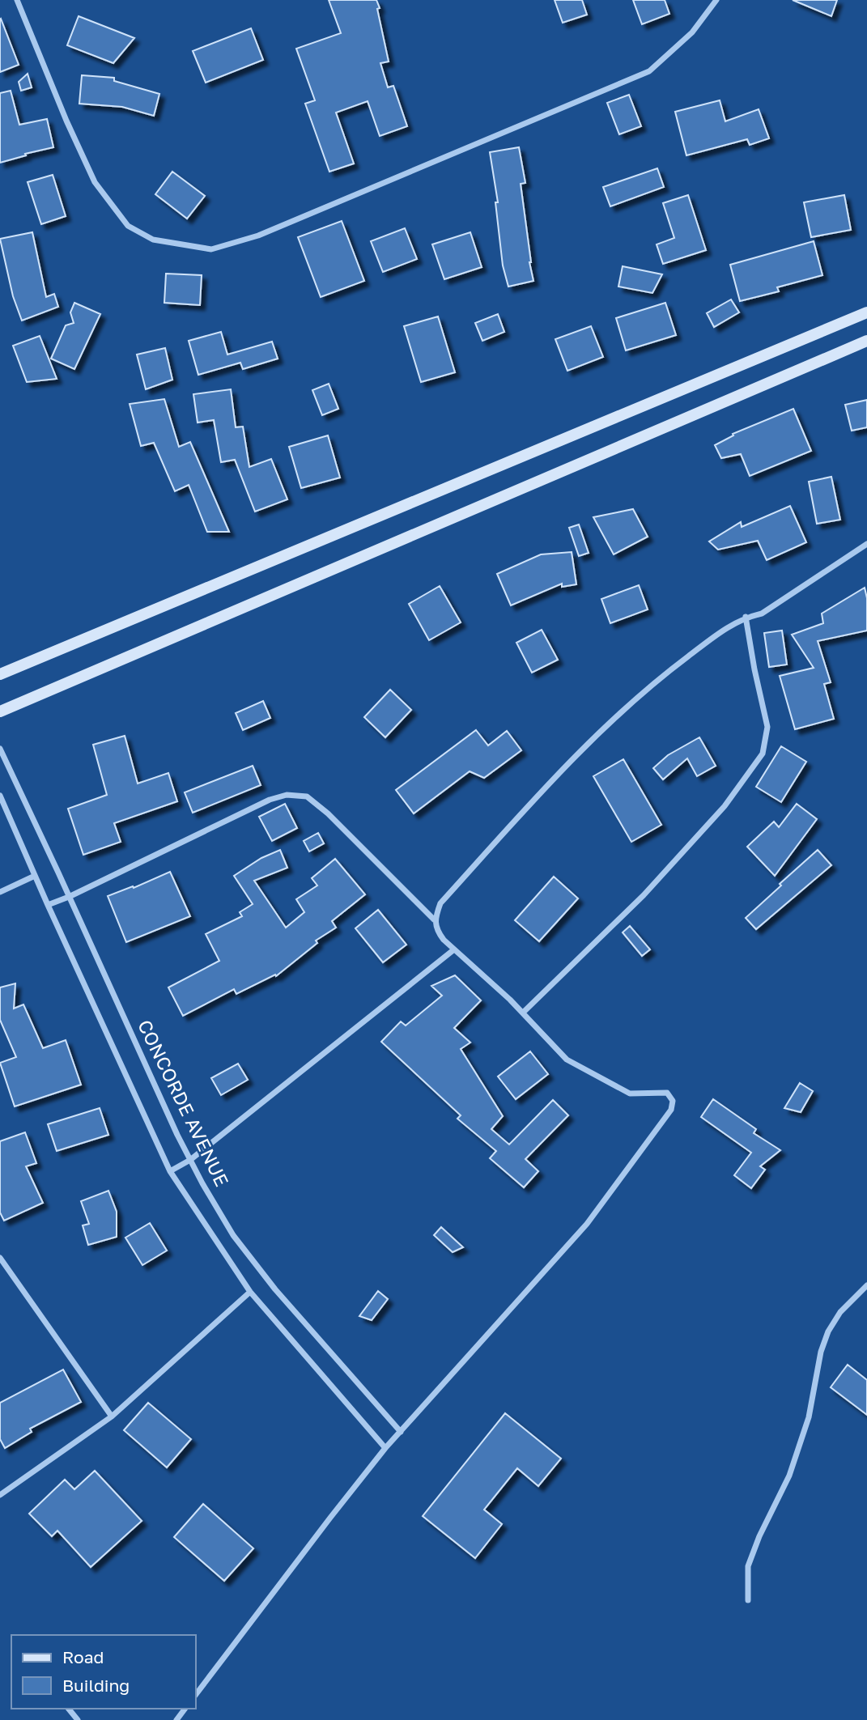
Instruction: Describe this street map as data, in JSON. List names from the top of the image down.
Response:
{
  "streets": {
    "street": ["CONCORDE AVENUE"]
  },
  "legend": ["Road", "Building"]
}
